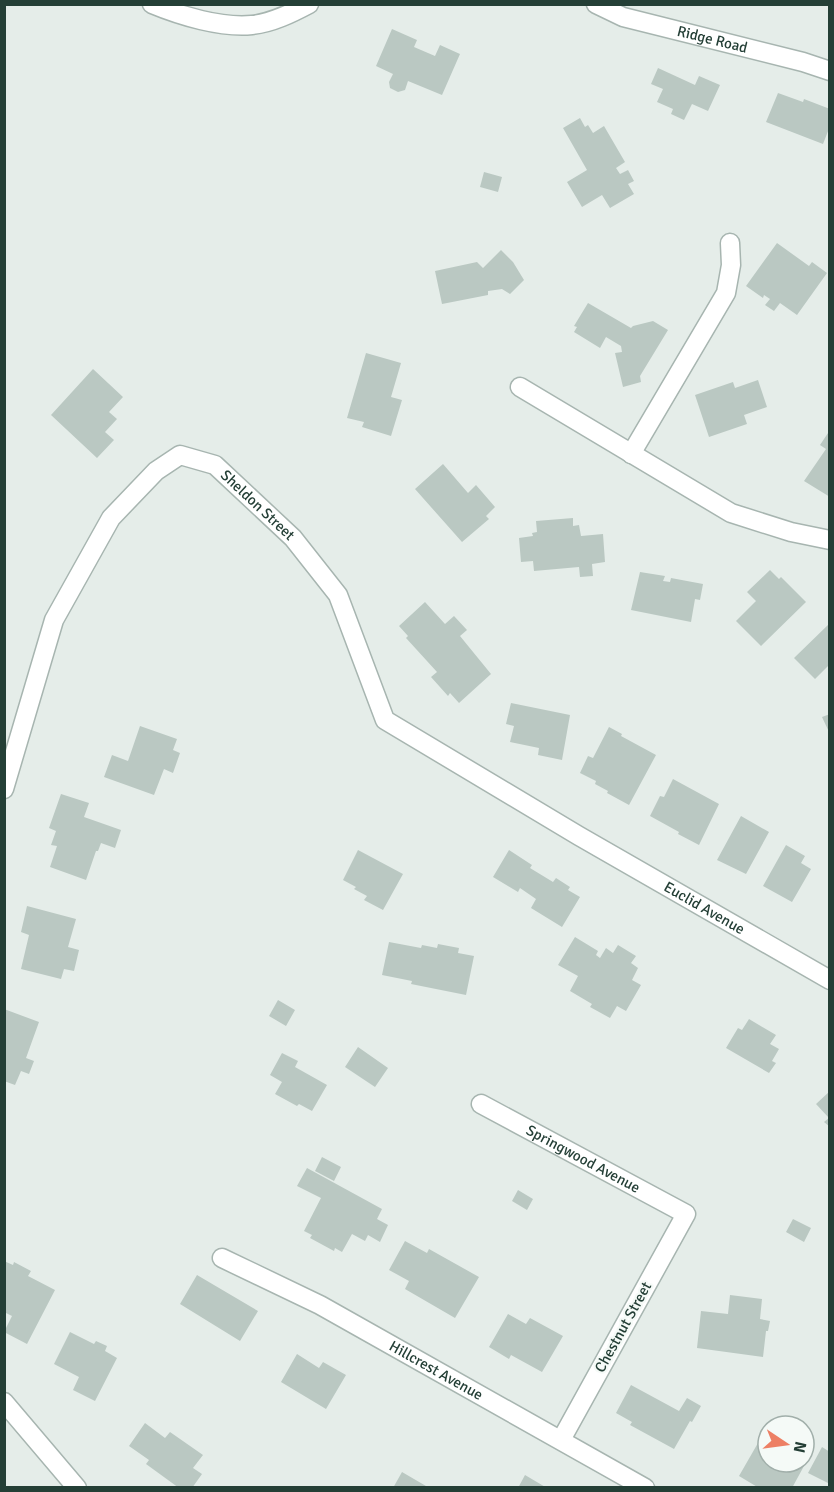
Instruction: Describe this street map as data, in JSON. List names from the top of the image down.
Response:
{
  "streets": {
    "street": [
      "Ridge Road",
      "Sheldon Street",
      "Euclid Avenue",
      "Springwood Avenue",
      "Chestnut Street",
      "Hillcrest Avenue"
    ]
  },
  "crossings": [
    ["Sheldon Street", "Euclid Avenue"],
    ["Springwood Avenue", "Chestnut Street"],
    ["Chestnut Street", "Hillcrest Avenue"]
  ],
  "north": "right"
}
